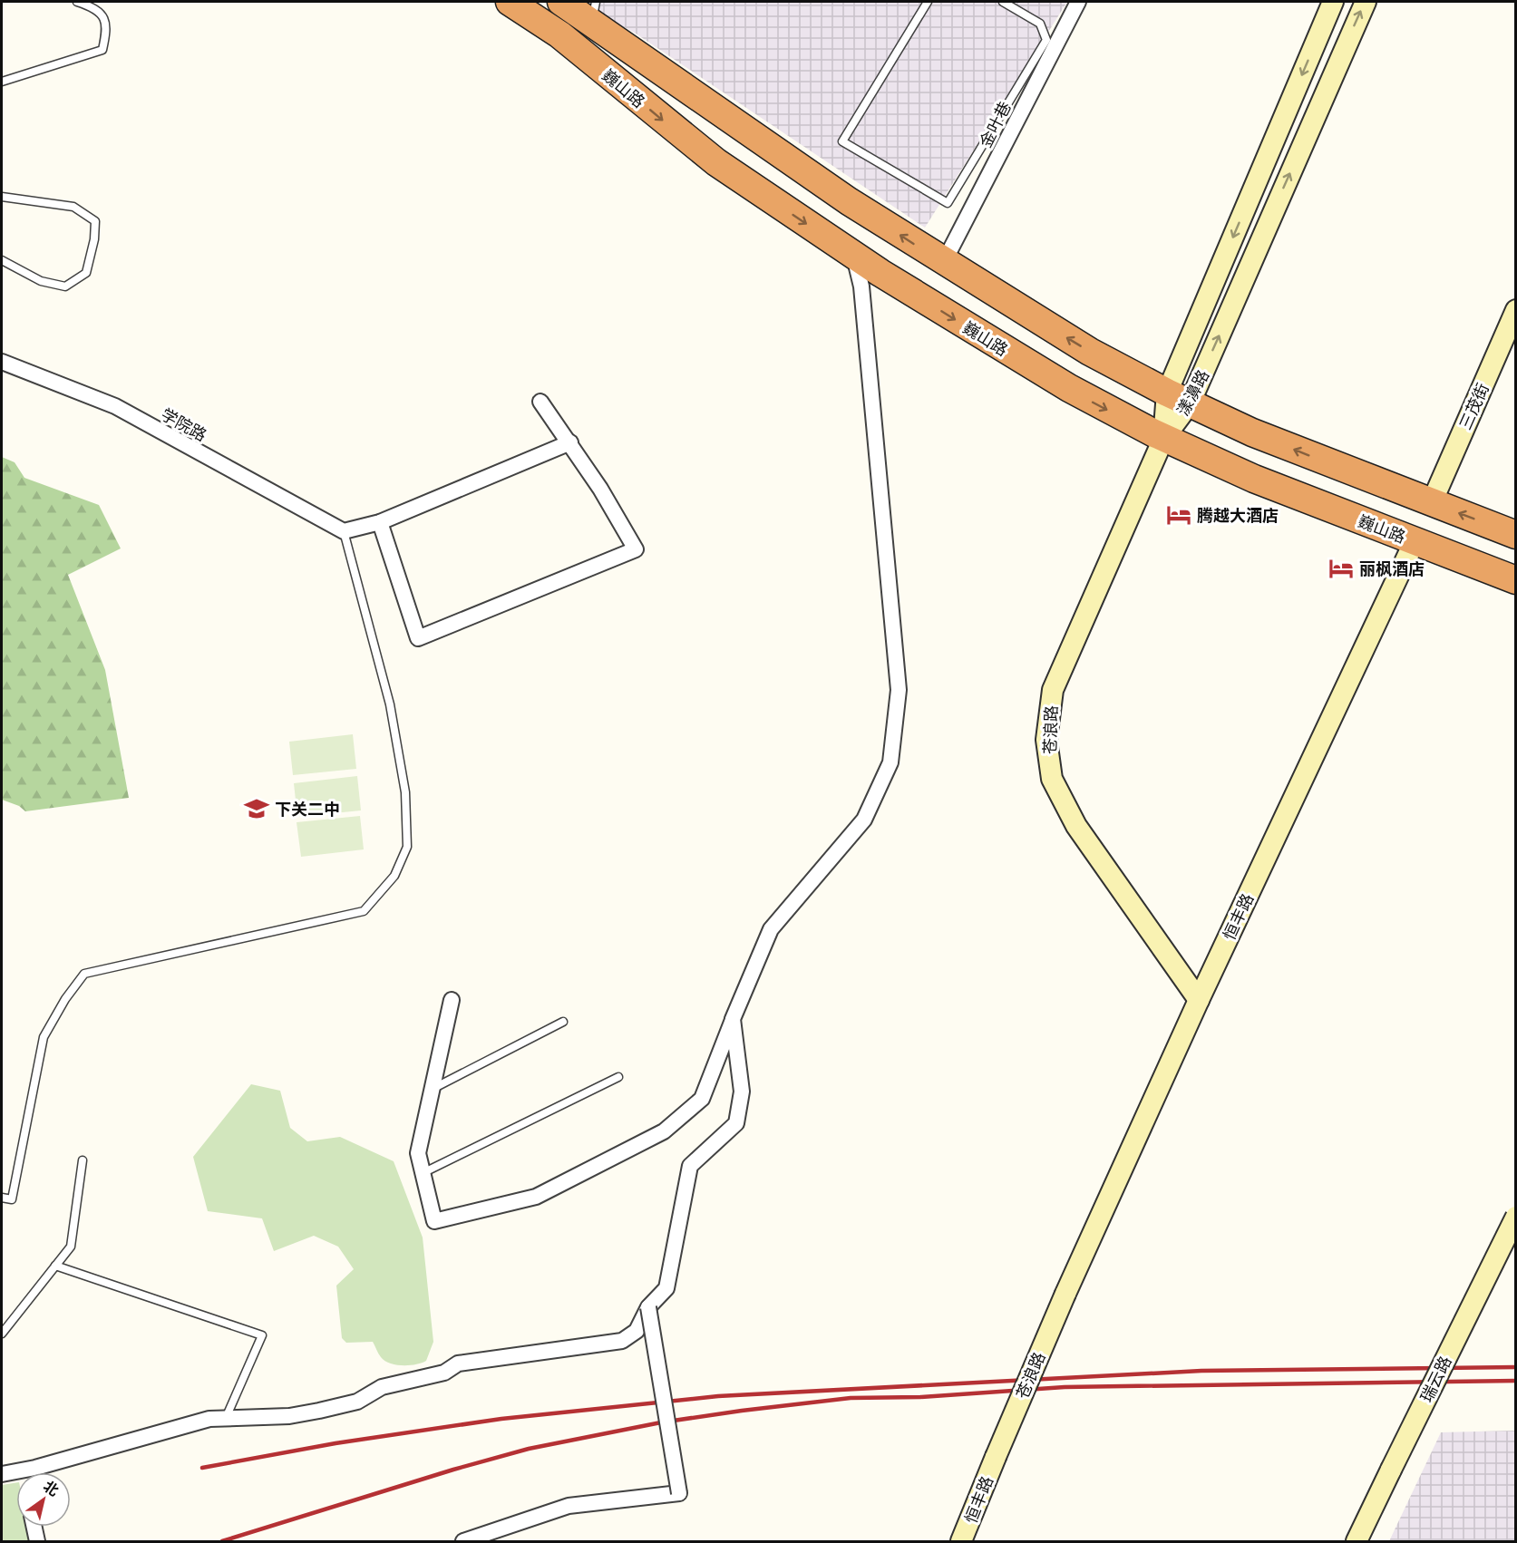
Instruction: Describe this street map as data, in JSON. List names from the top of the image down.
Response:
{
  "streets": {
    "highway": ["巍山路"],
    "street": [
      "金叶巷",
      "漾濞路",
      "三茂街",
      "学院路",
      "苍浪路",
      "恒丰路",
      "瑞云路"
    ]
  },
  "crossings": [
    ["巍山路", "金叶巷"],
    ["巍山路", "漾濞路"],
    ["巍山路", "三茂街"],
    ["巍山路", "苍浪路"],
    ["巍山路", "恒丰路"],
    ["漾濞路", "苍浪路"],
    ["苍浪路", "恒丰路"]
  ],
  "places": {
    "hotel": ["腾越大酒店", "丽枫酒店"],
    "school or university": ["下关二中"]
  },
  "north": "top right"
}
